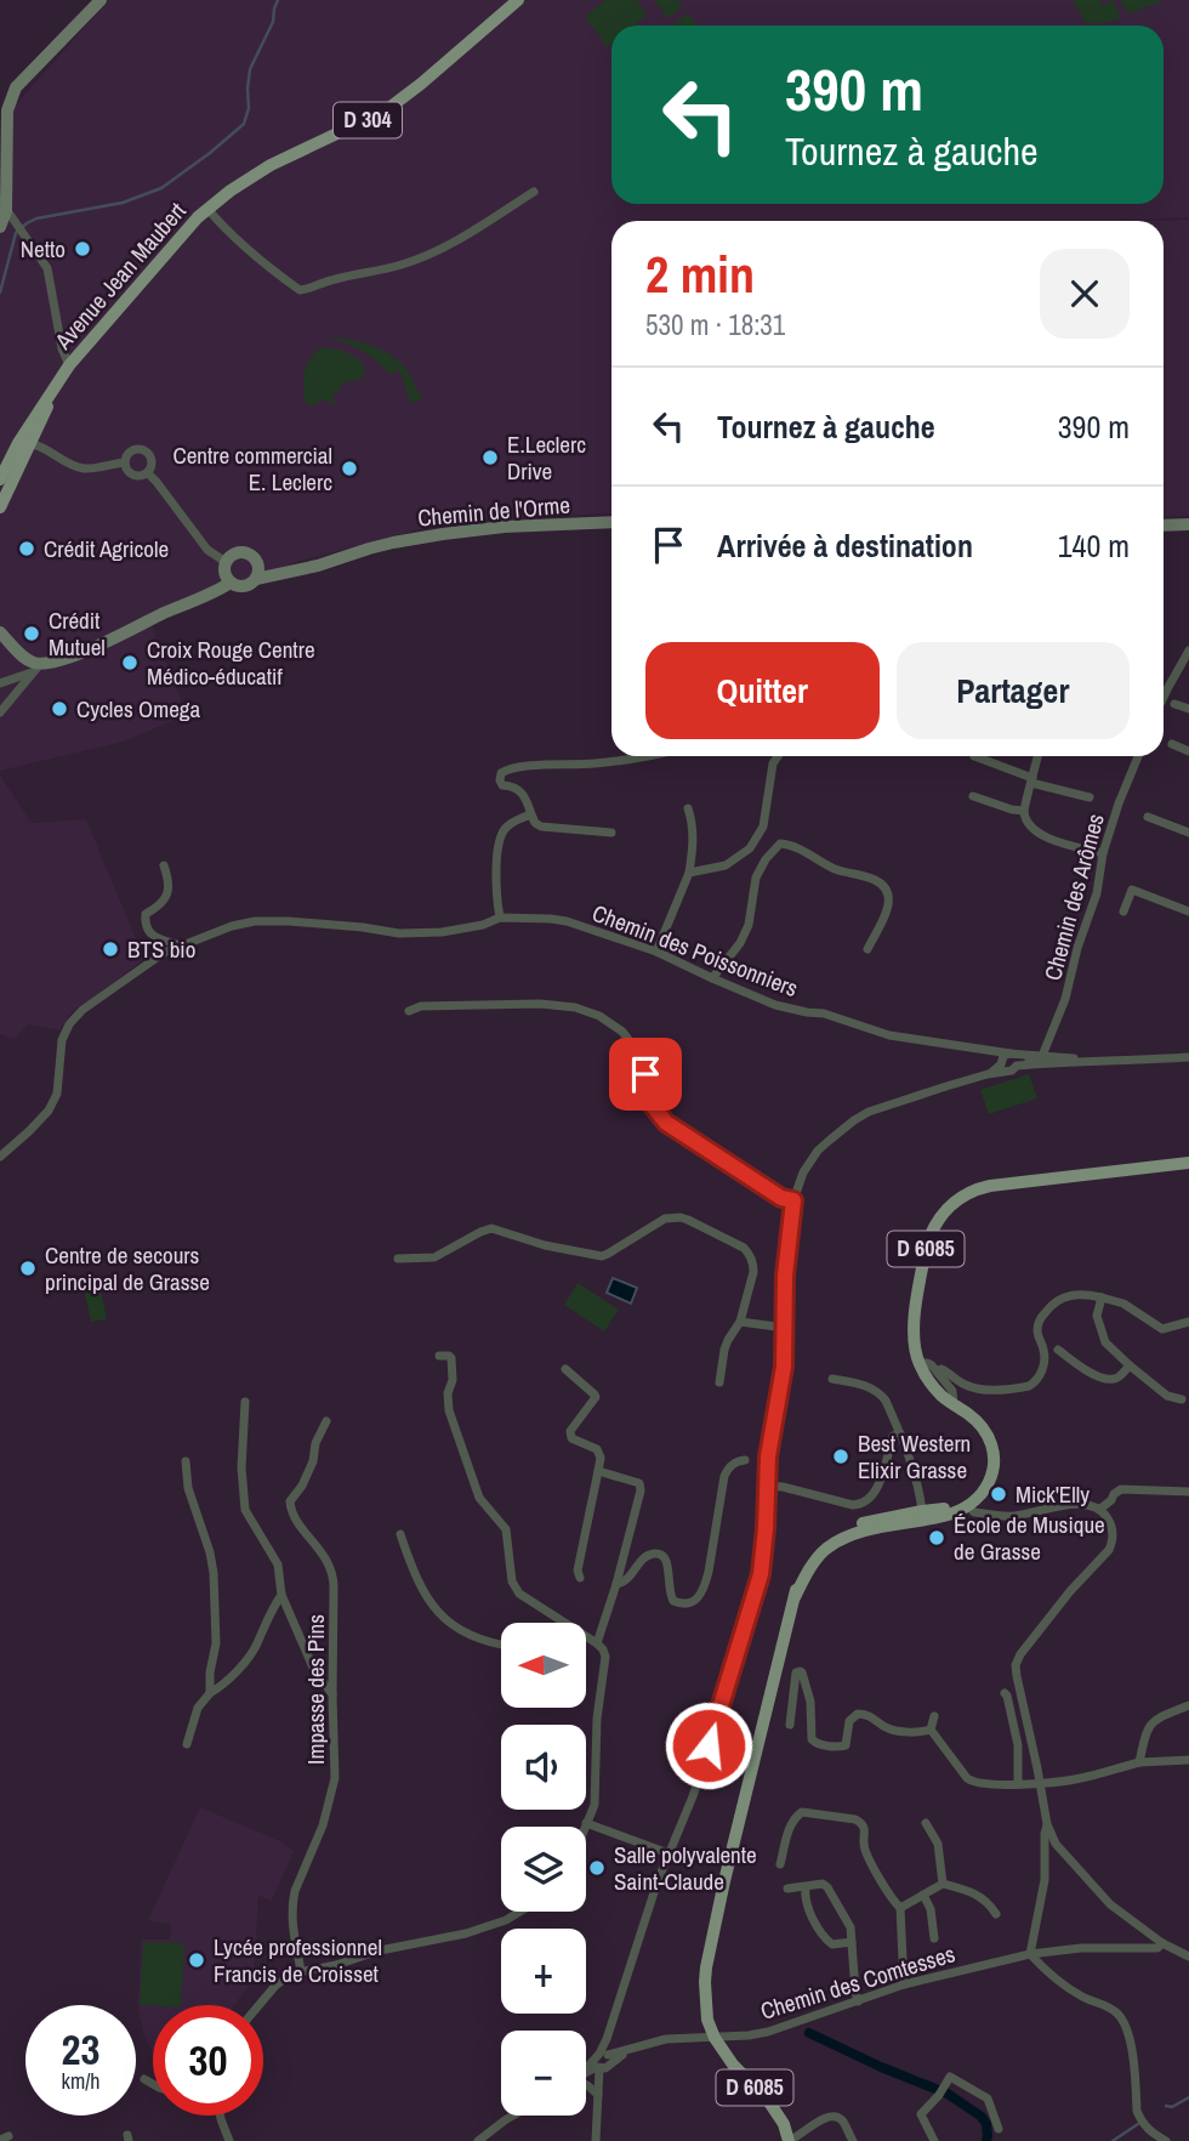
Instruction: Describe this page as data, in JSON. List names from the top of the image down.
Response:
{
  "streets": {
    "main road": ["D 304", "Avenue Jean Maubert", "D 6085"],
    "street": [
      "Chemin de l'Orme",
      "Chemin des Arômes",
      "Chemin des Poissonniers",
      "Impasse des Pins",
      "Chemin des Comtesses"
    ]
  },
  "crossings": [
    ["Chemin des Arômes", "Chemin des Poissonniers"],
    ["D 6085", "Chemin des Comtesses"]
  ],
  "places": [
    "Netto",
    "E.Leclerc Drive",
    "Centre commercial E. Leclerc",
    "Crédit Agricole",
    "Crédit Mutuel",
    "Croix Rouge Centre Médico-éducatif",
    "Cycles Omega",
    "BTS bio",
    "Centre de secours principal de Grasse",
    "Best Western Elixir Grasse",
    "Mick'Elly",
    "École de Musique de Grasse",
    "Salle polyvalente Saint-Claude",
    "Lycée professionnel Francis de Croisset"
  ],
  "north": "left",
  "page": {
    "turn": ["390 m", "Tournez à gauche"],
    "heading": ["2 min", "530 m · 18:31"],
    "list": [
      {
        "name": "Tournez à gauche",
        "value": "390 m"
      },
      {
        "name": "Arrivée à destination",
        "value": "140 m"
      }
    ],
    "buttons": ["Quitter", "Partager"],
    "map_buttons": ["+", "−"],
    "speed": "23 km/h",
    "limit": "30"
  }
}
